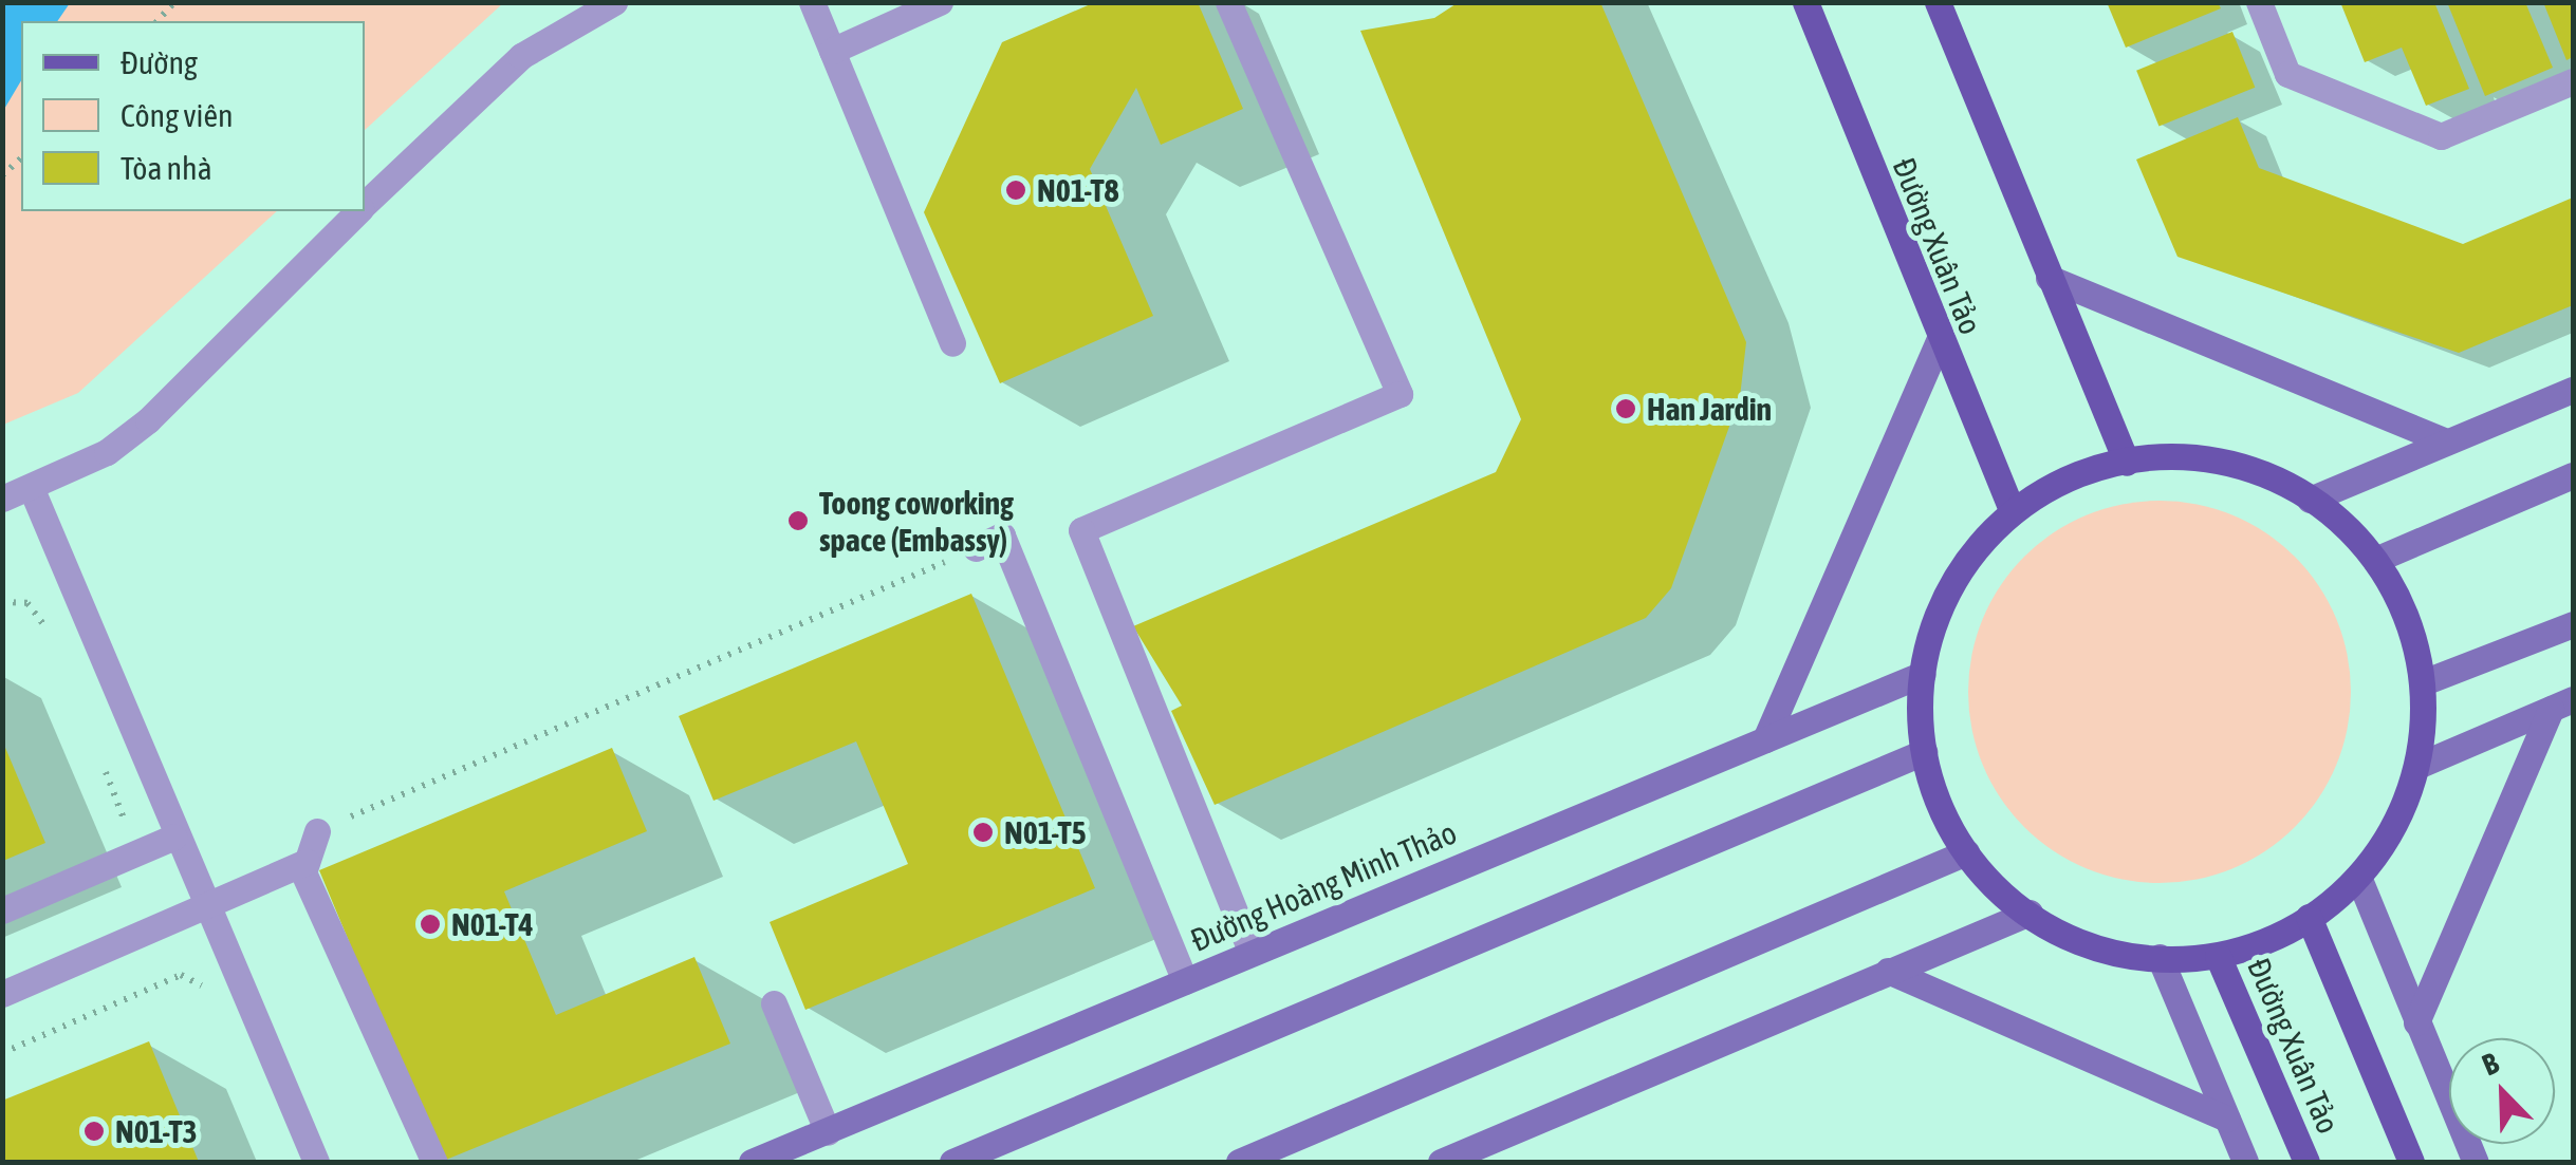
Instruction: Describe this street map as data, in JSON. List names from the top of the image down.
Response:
{
  "streets": {
    "main road": ["Đường Xuân Tảo", "Đường Hoàng Minh Thảo"]
  },
  "places": [
    "N01-T8",
    "Han Jardin",
    "Toong coworking space (Embassy)",
    "N01-T5",
    "N01-T4",
    "N01-T3"
  ],
  "legend": ["Đường", "Công viên", "Tòa nhà"],
  "north": "top left"
}
